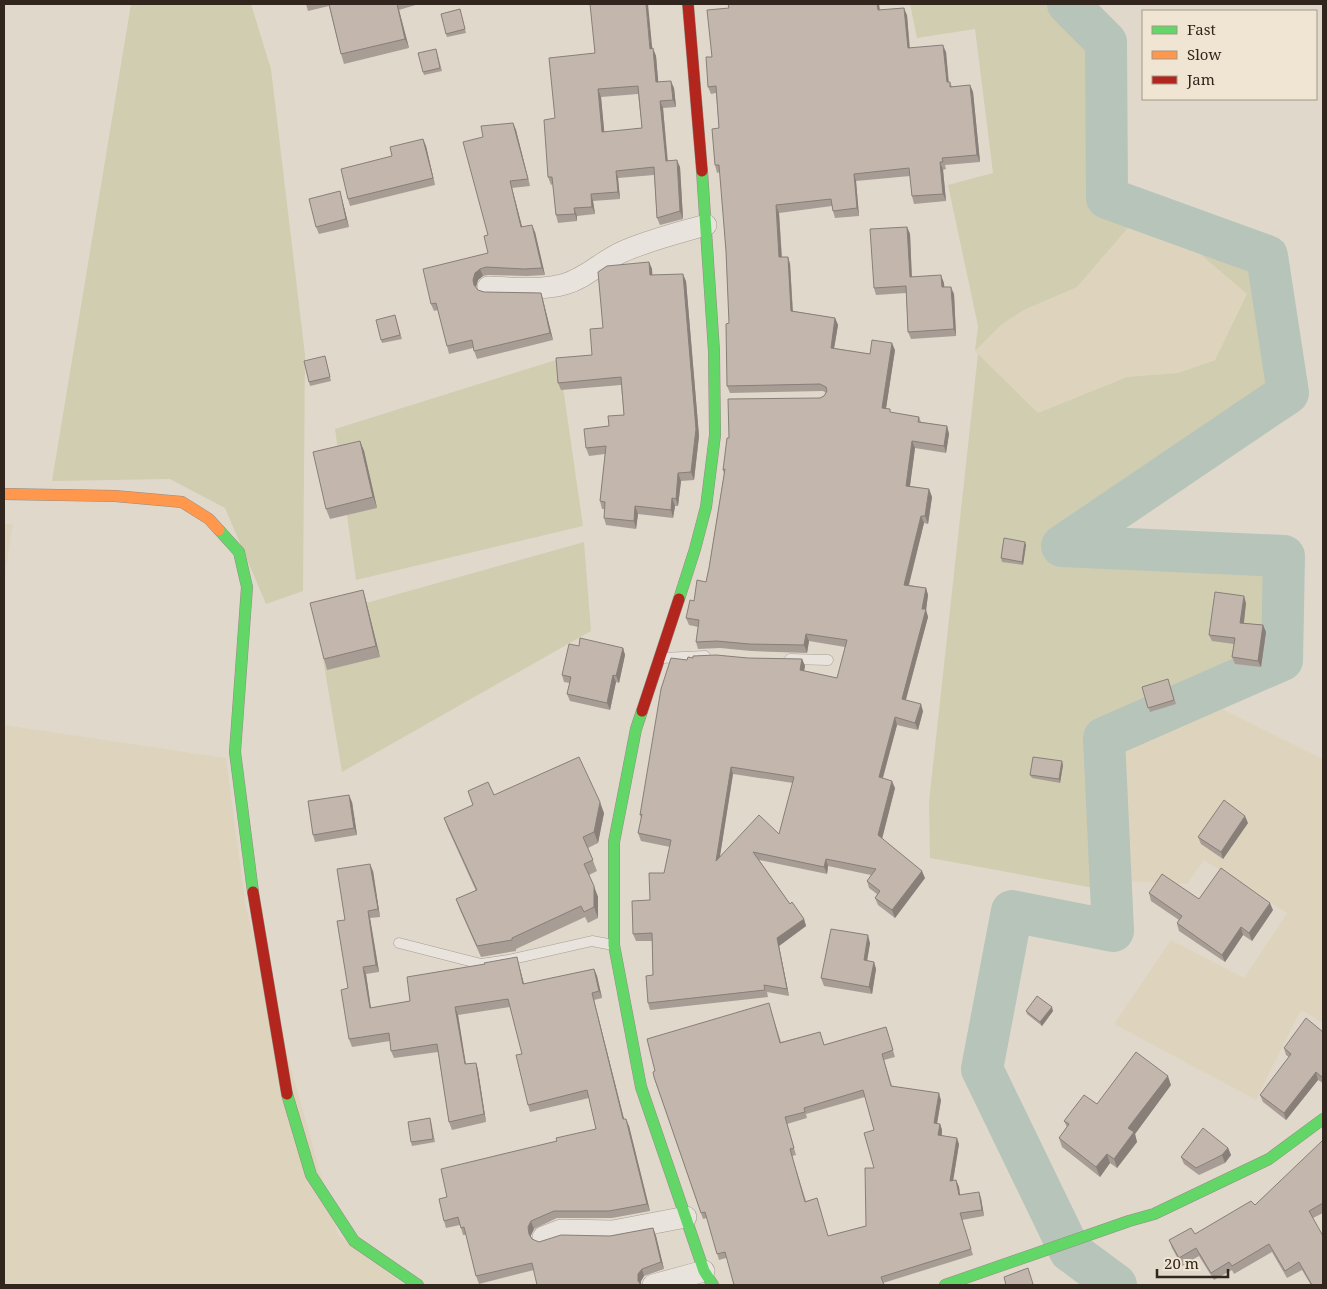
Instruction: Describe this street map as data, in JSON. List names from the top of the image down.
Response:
{
  "legend": ["Fast", "Slow", "Jam"],
  "scale_bar": "20 m"
}
